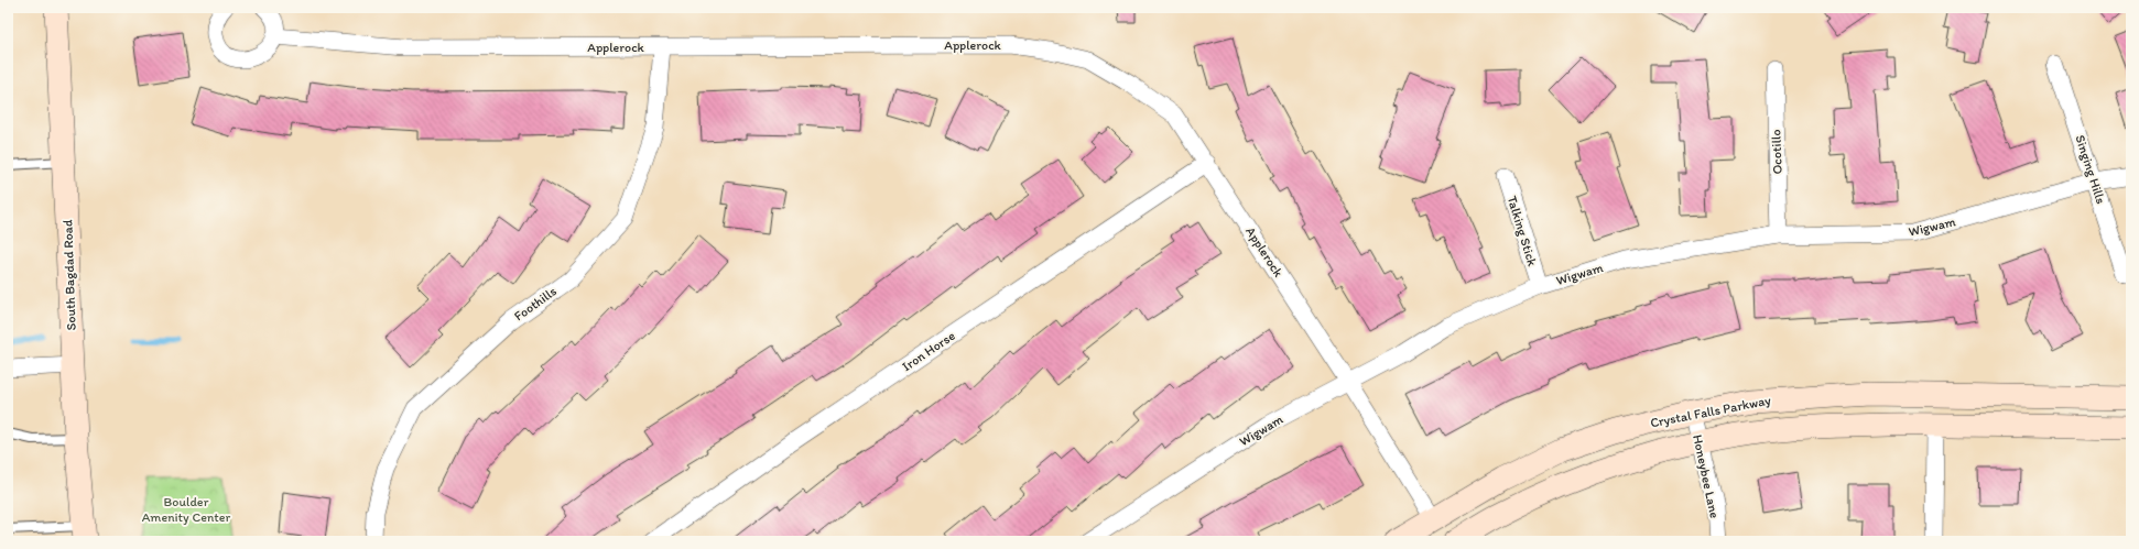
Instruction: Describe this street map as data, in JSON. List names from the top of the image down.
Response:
{
  "streets": {
    "main road": ["South Bagdad Road", "Crystal Falls Parkway"],
    "street": [
      "Applerock",
      "Ocotillo",
      "Singing Hills",
      "Wigwam",
      "Talking Stick",
      "Foothills",
      "Iron Horse",
      "Honeybee Lane"
    ]
  },
  "crossings": [
    ["Applerock", "Wigwam"],
    ["Applerock", "Foothills"],
    ["Applerock", "Iron Horse"],
    ["Applerock", "Crystal Falls Parkway"],
    ["Ocotillo", "Wigwam"],
    ["Singing Hills", "Wigwam"],
    ["Wigwam", "Talking Stick"],
    ["Crystal Falls Parkway", "Honeybee Lane"]
  ],
  "parks": ["Boulder Amenity Center"]
}
